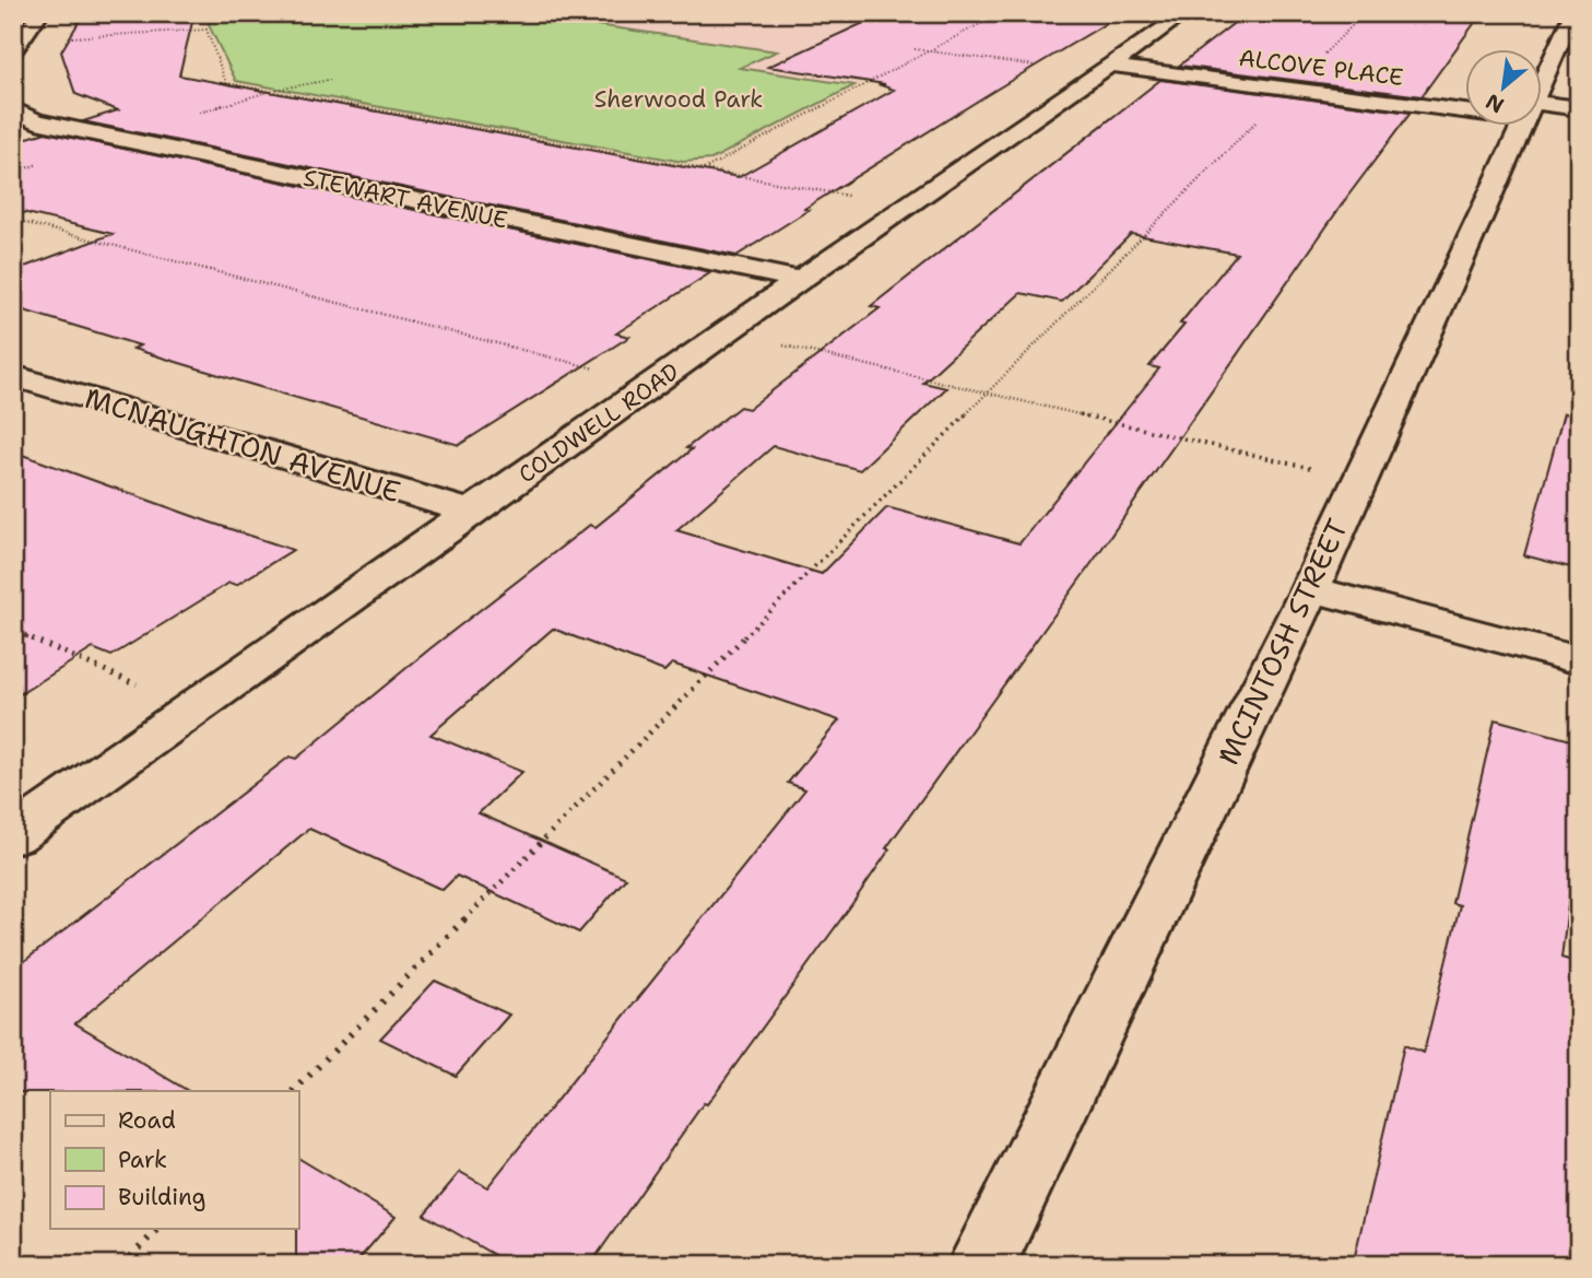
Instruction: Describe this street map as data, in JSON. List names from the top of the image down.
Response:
{
  "streets": {
    "street": [
      "ALCOVE PLACE",
      "STEWART AVENUE",
      "COLDWELL ROAD",
      "MCNAUGHTON AVENUE",
      "MCINTOSH STREET"
    ]
  },
  "crossings": [
    ["ALCOVE PLACE", "COLDWELL ROAD"],
    ["STEWART AVENUE", "COLDWELL ROAD"],
    ["COLDWELL ROAD", "MCNAUGHTON AVENUE"]
  ],
  "parks": ["Sherwood Park"],
  "legend": ["Road", "Park", "Building"],
  "north": "bottom left"
}
